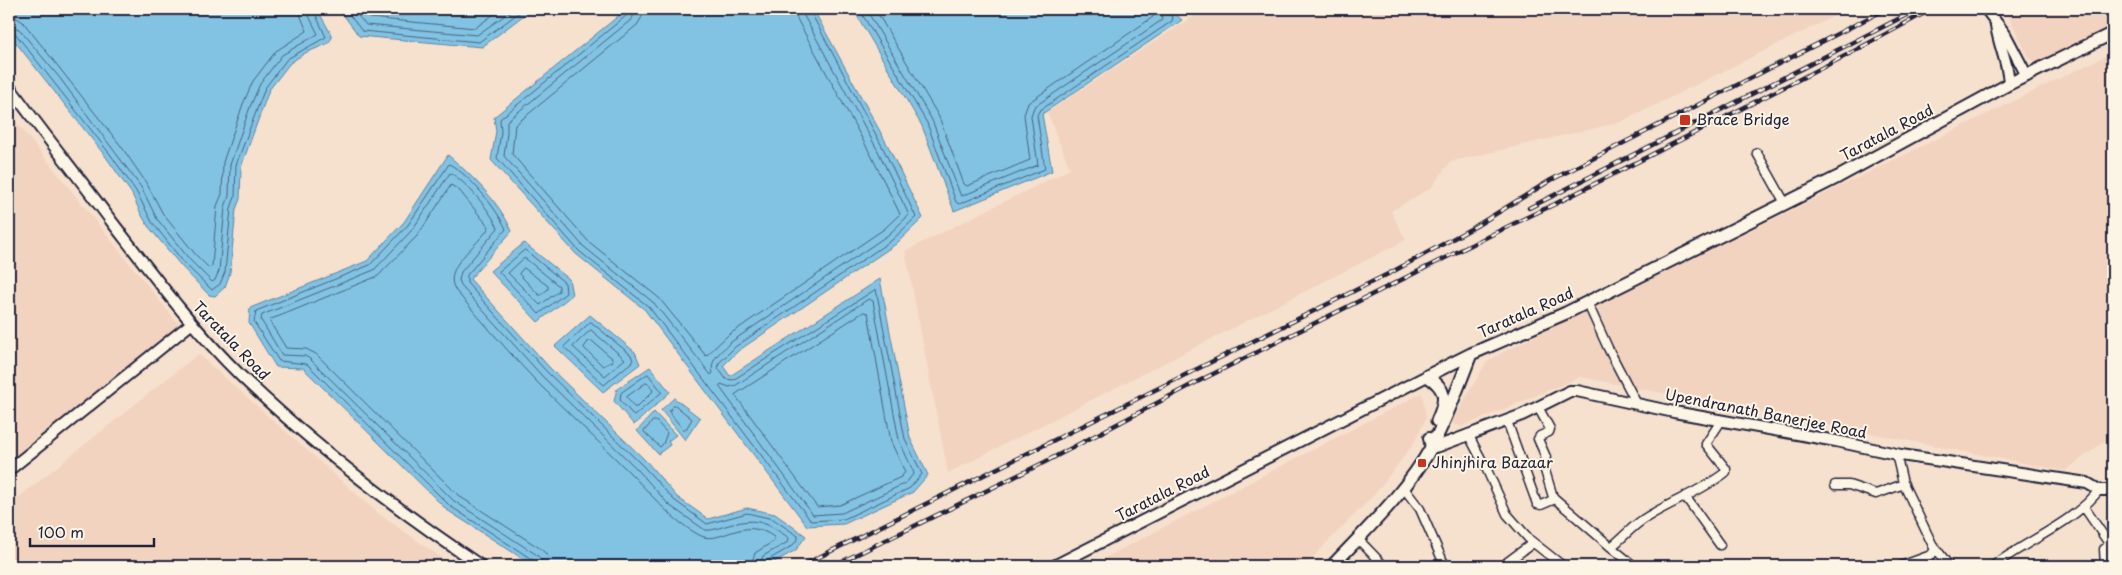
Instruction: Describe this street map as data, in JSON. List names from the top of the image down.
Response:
{
  "streets": {
    "main road": ["Taratala Road"],
    "street": ["Upendranath Banerjee Road"]
  },
  "places": {
    "transit": ["Brace Bridge", "Jhinjhira Bazaar"]
  },
  "scale_bar": "100 m"
}
